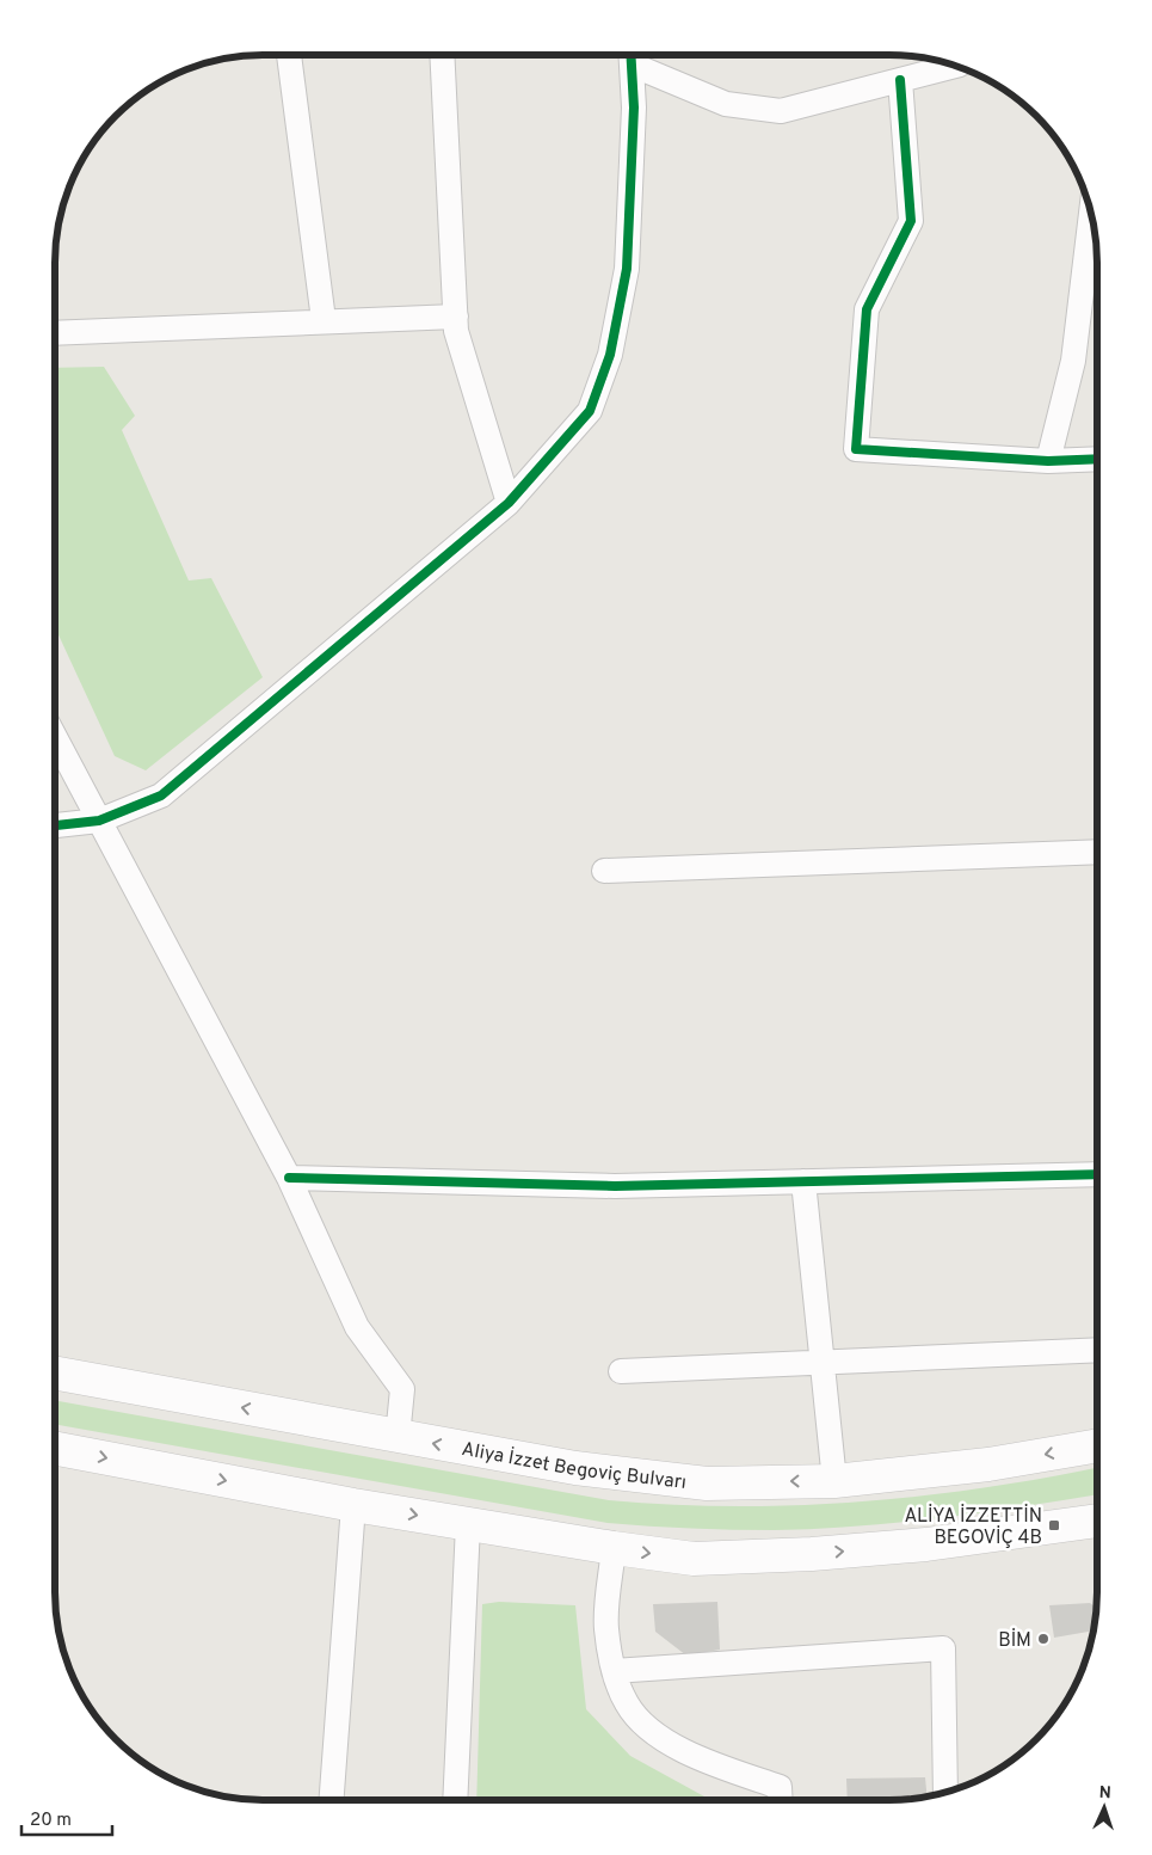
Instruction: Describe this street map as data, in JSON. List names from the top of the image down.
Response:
{
  "streets": {
    "main road": ["Aliya İzzet Begoviç Bulvarı"]
  },
  "places": {
    "transit": ["ALİYA İZZETTİN BEGOVİÇ 4B"],
    "other": ["BİM"]
  },
  "scale_bar": "20 m",
  "north": "top"
}
